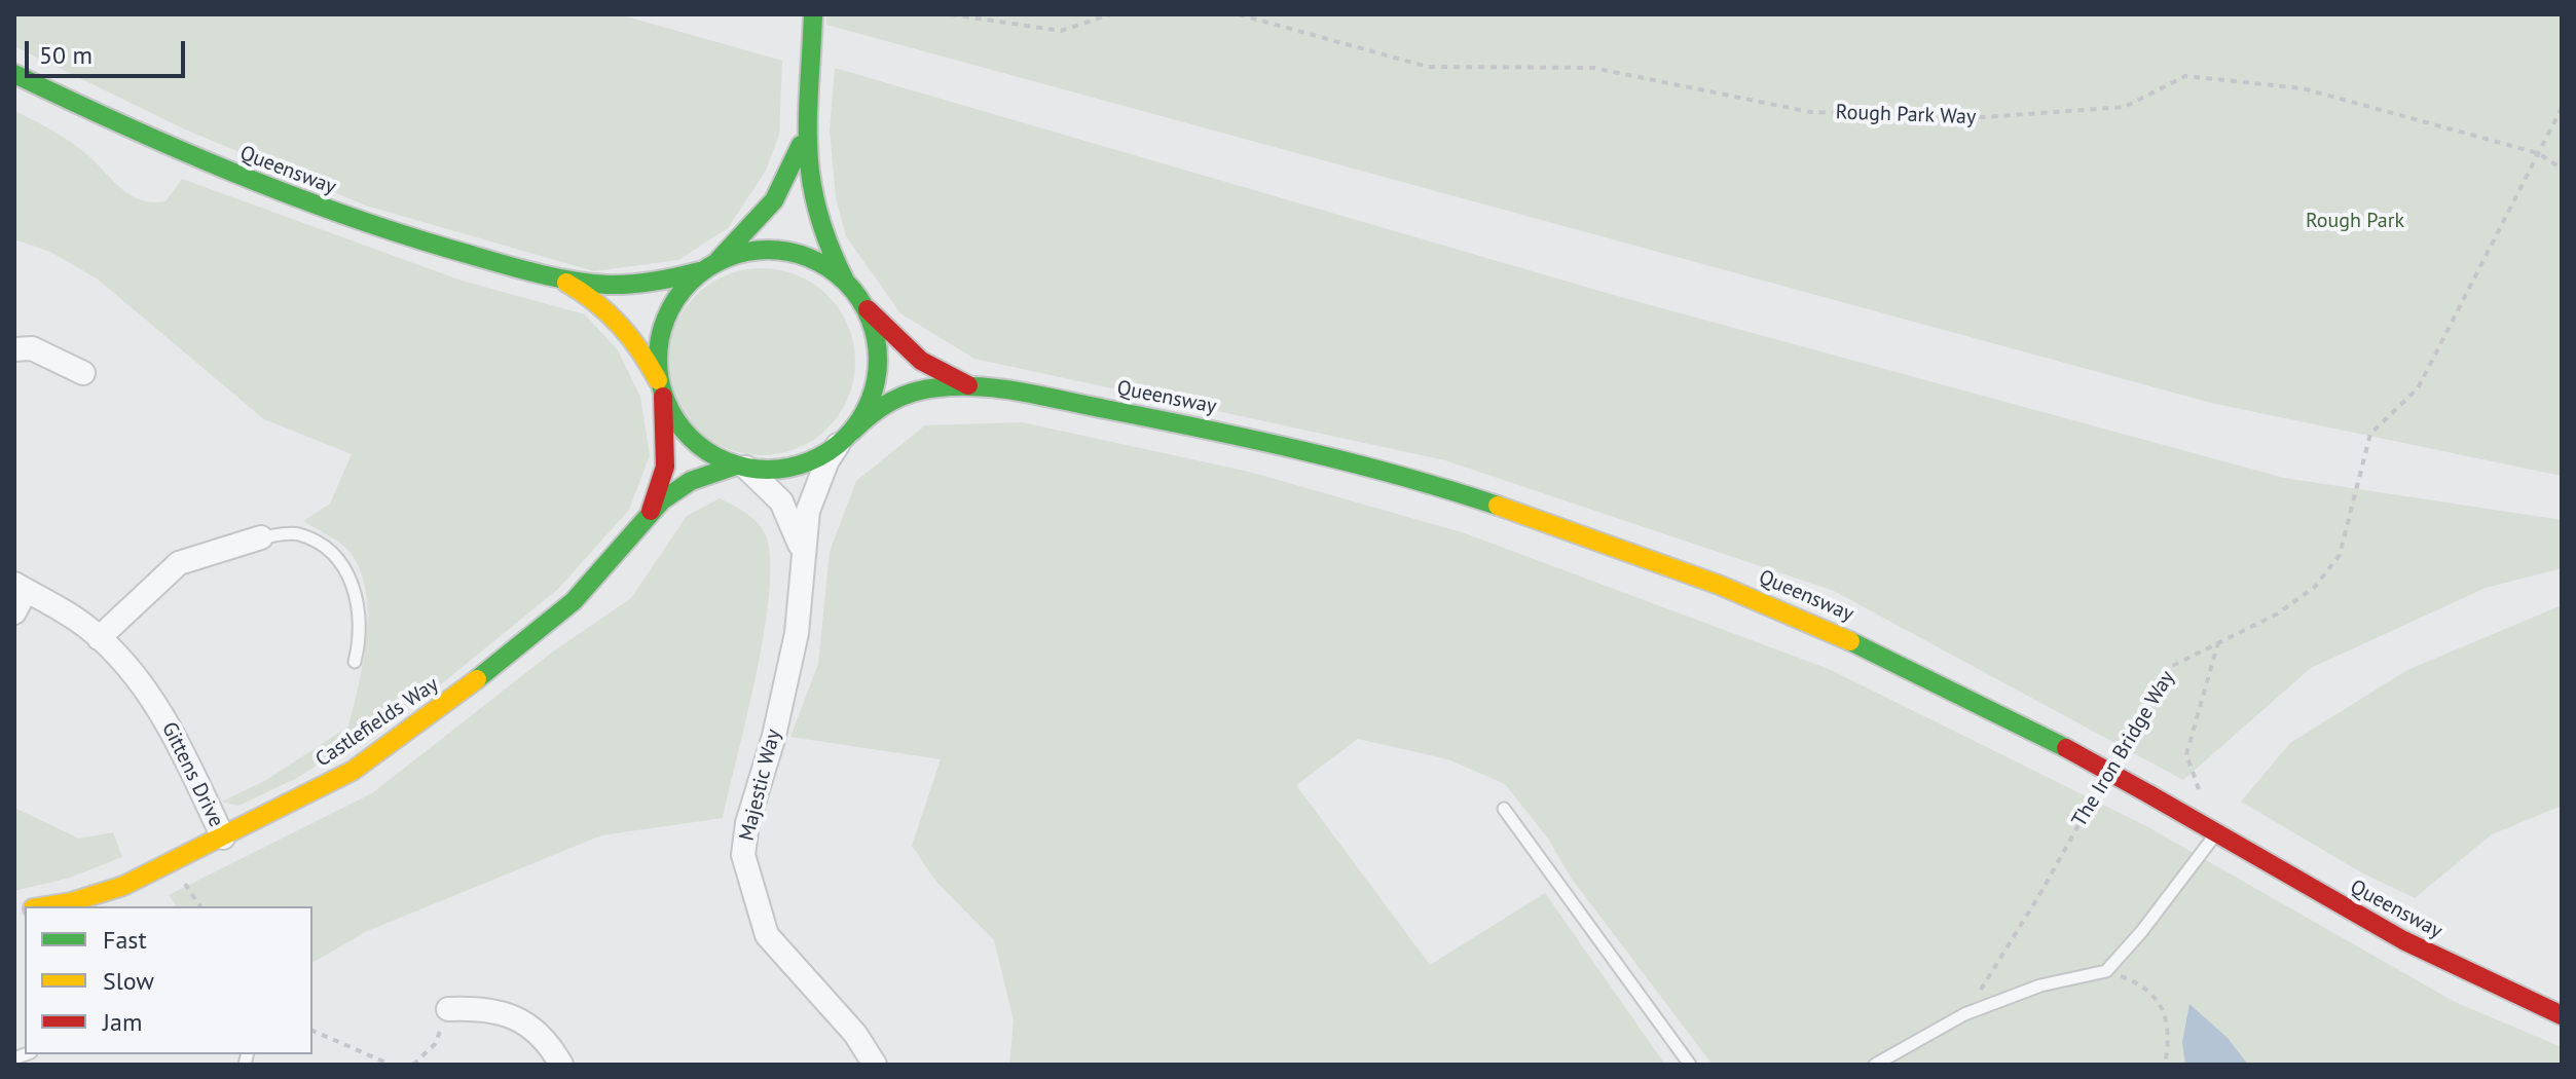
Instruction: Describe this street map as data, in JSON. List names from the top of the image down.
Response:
{
  "streets": {
    "main road": ["Queensway", "Castlefields Way"],
    "street": ["Gittens Drive", "Majestic Way"],
    "path": ["Rough Park Way", "The Iron Bridge Way"]
  },
  "crossings": [
    ["Rough Park Way", "The Iron Bridge Way"],
    ["Queensway", "Castlefields Way"],
    ["Queensway", "Majestic Way"],
    ["Castlefields Way", "Gittens Drive"],
    ["Castlefields Way", "Majestic Way"]
  ],
  "parks": ["Rough Park"],
  "legend": ["Fast", "Slow", "Jam"],
  "scale_bar": "50 m"
}
